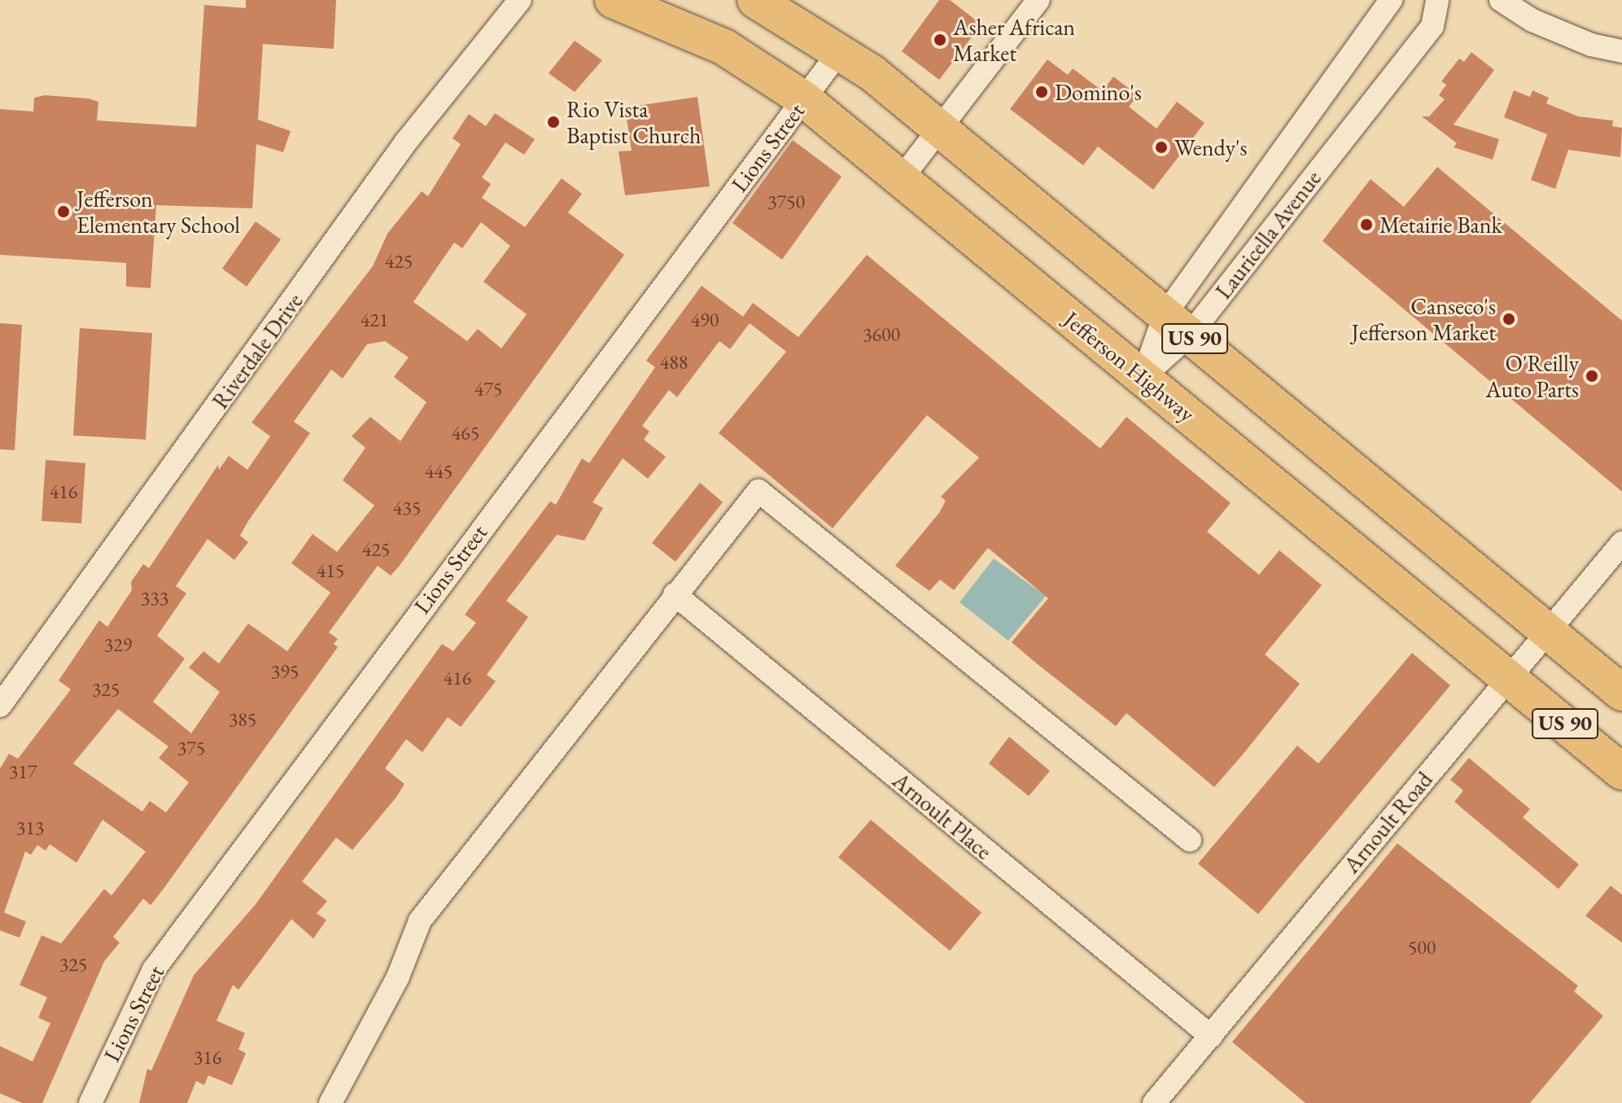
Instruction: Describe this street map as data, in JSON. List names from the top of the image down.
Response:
{
  "streets": {
    "main road": ["US 90", "Jefferson Highway"],
    "street": [
      "Lions Street",
      "Lauricella Avenue",
      "Riverdale Drive",
      "Arnoult Place",
      "Arnoult Road"
    ]
  },
  "crossings": [
    ["Lions Street", "US 90"],
    ["Lions Street", "Jefferson Highway"],
    ["Lauricella Avenue", "US 90"],
    ["Lauricella Avenue", "Jefferson Highway"],
    ["US 90", "Arnoult Road"],
    ["Jefferson Highway", "Arnoult Road"],
    ["Arnoult Place", "Arnoult Road"]
  ],
  "places": [
    "Asher African Market",
    "Domino's",
    "Rio Vista Baptist Church",
    "Wendy's",
    "Jefferson Elementary School",
    "Metairie Bank",
    "Canseco's Jefferson Market",
    "O'Reilly Auto Parts"
  ],
  "house_numbers": [
    "3750",
    "425",
    "421",
    "490",
    "3600",
    "488",
    "475",
    "465",
    "445",
    "416",
    "435",
    "425",
    "415",
    "333",
    "329",
    "395",
    "416",
    "325",
    "385",
    "375",
    "317",
    "313",
    "500",
    "325",
    "316"
  ]
}
